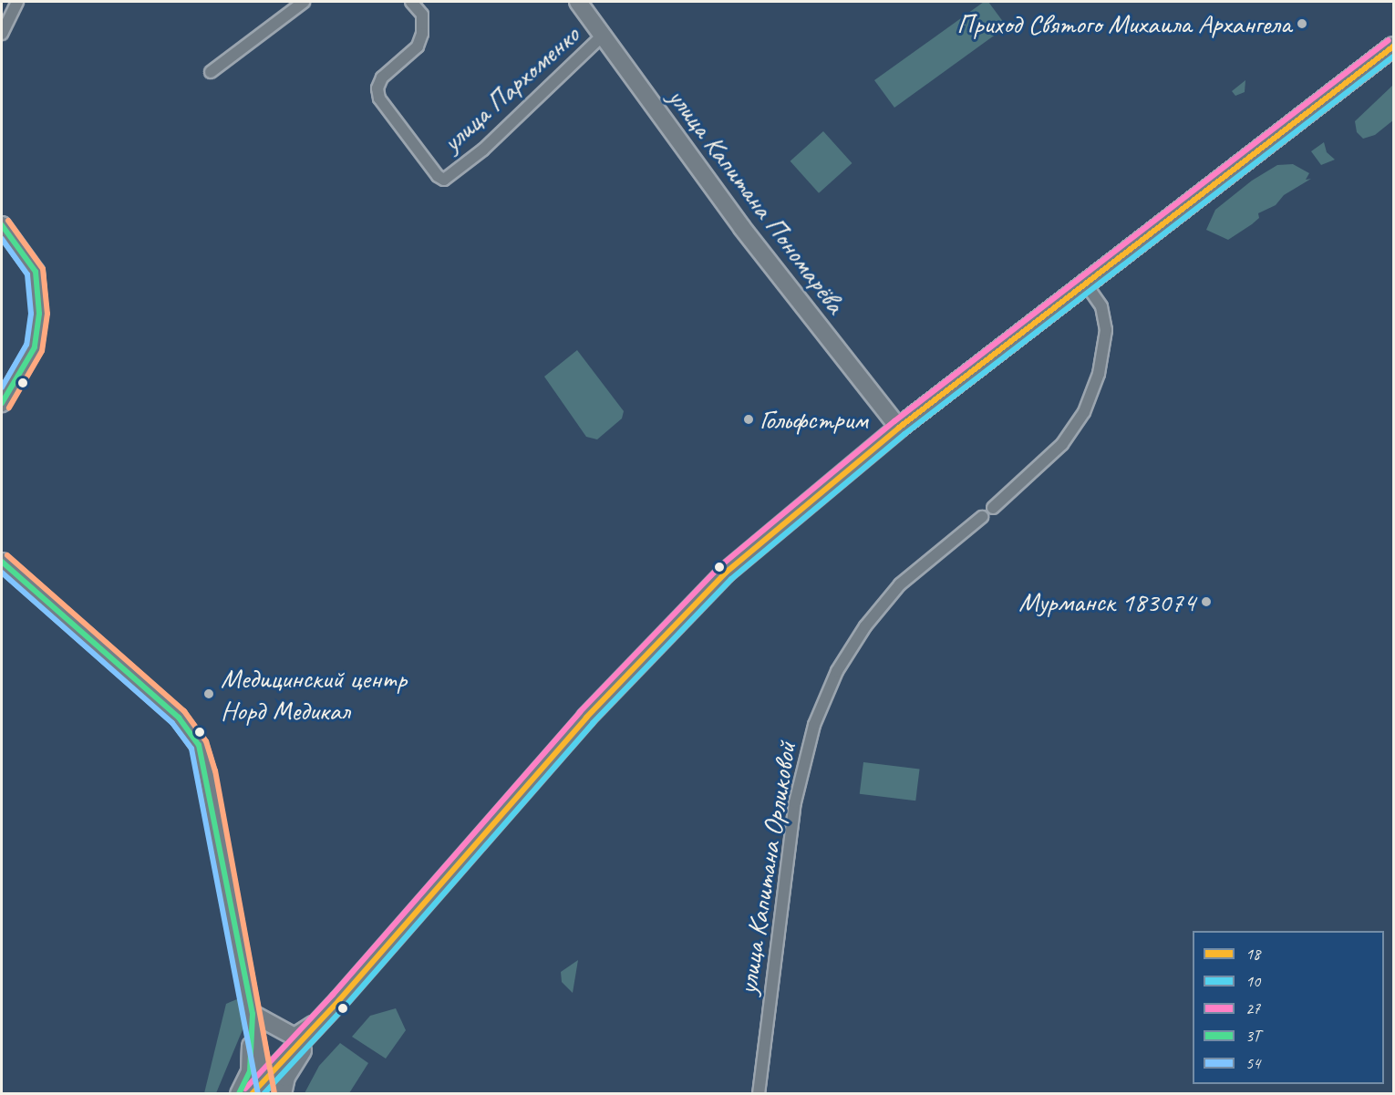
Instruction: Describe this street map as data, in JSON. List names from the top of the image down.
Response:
{
  "streets": {
    "street": ["улица Пархоменко", "улица Капитана Пономарёва", "улица Капитана Орликовой"]
  },
  "crossings": [
    ["улица Пархоменко", "улица Капитана Пономарёва"]
  ],
  "places": [
    "Приход Святого Михаила Архангела",
    "Гольфстрим",
    "Мурманск 183074",
    "Медицинский центр Норд Медикал"
  ],
  "lines": [
    "transit line 27",
    "transit line 18",
    "transit line 10",
    "transit line 3Т",
    "transit line 54"
  ],
  "legend": [
    "18",
    "10",
    "27",
    "3Т",
    "54"
  ]
}
